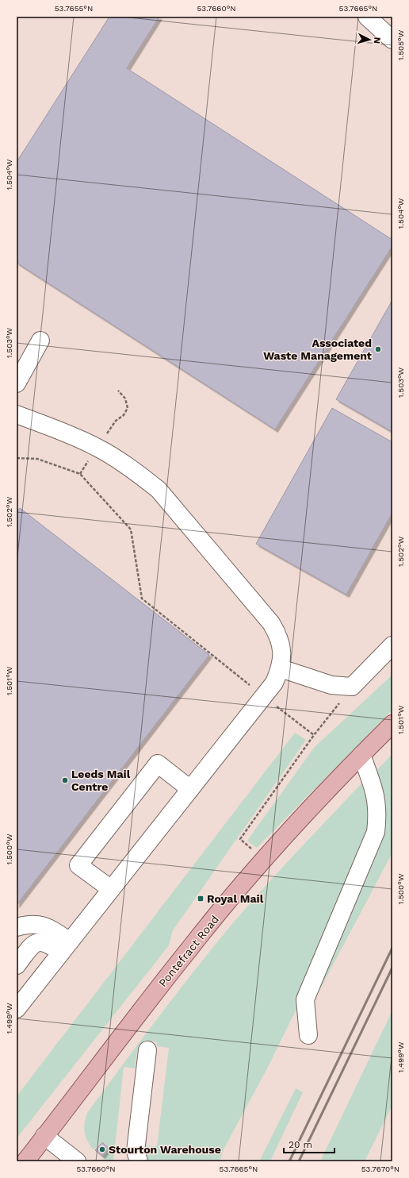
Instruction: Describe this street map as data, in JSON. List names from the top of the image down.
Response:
{
  "streets": {
    "main road": ["Pontefract Road"]
  },
  "places": {
    "other": ["Associated Waste Management", "Leeds Mail Centre", "Stourton Warehouse"],
    "transit": ["Royal Mail"]
  },
  "scale_bar": "20 m",
  "north": "right",
  "coordinates": [
    "53.7655°N",
    "53.7660°N",
    "53.7665°N",
    "1.505°W",
    "1.504°W",
    "1.503°W",
    "1.502°W",
    "1.501°W",
    "1.500°W",
    "1.499°W",
    "53.7670°N"
  ]
}
